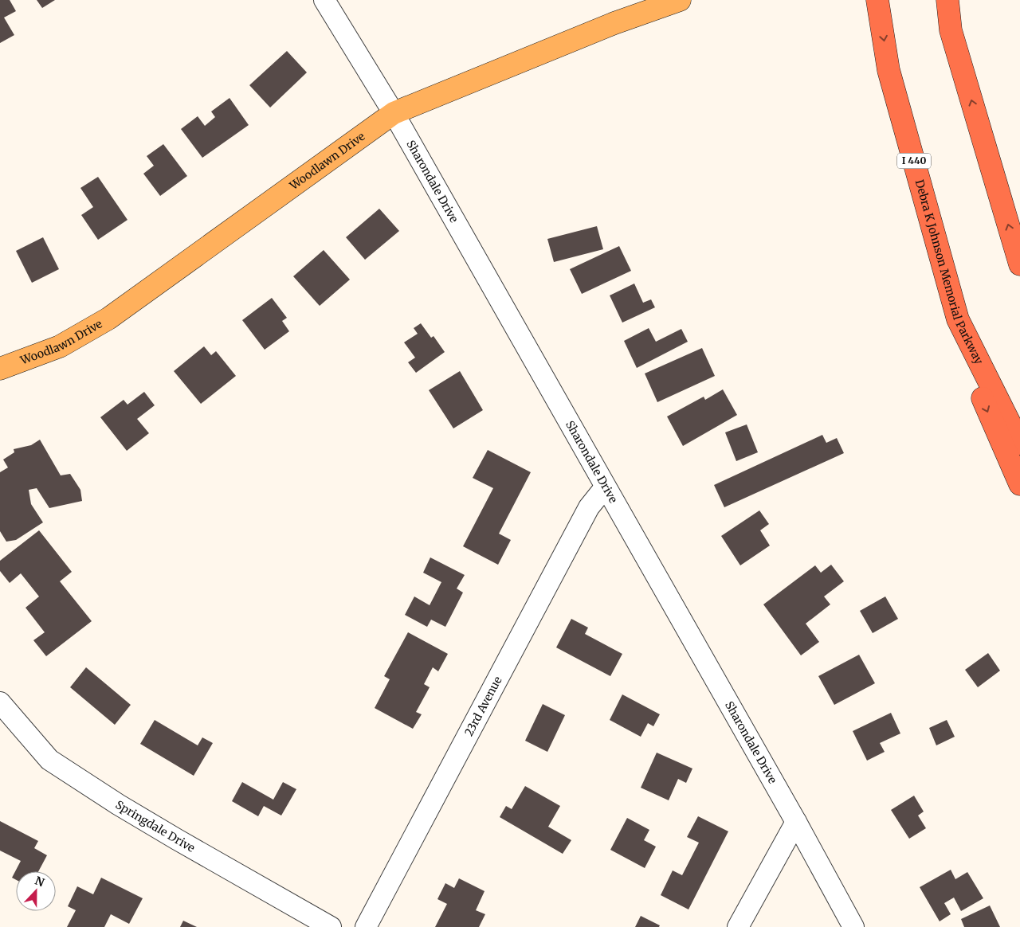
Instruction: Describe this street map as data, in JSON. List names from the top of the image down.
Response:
{
  "streets": {
    "highway": ["I 440", "Debra K Johnson Memorial Parkway"],
    "main road": ["Woodlawn Drive"],
    "street": ["Sharondale Drive", "23rd Avenue", "Springdale Drive"]
  },
  "crossings": [
    ["Woodlawn Drive", "Sharondale Drive"],
    ["Sharondale Drive", "23rd Avenue"]
  ],
  "north": "top"
}
